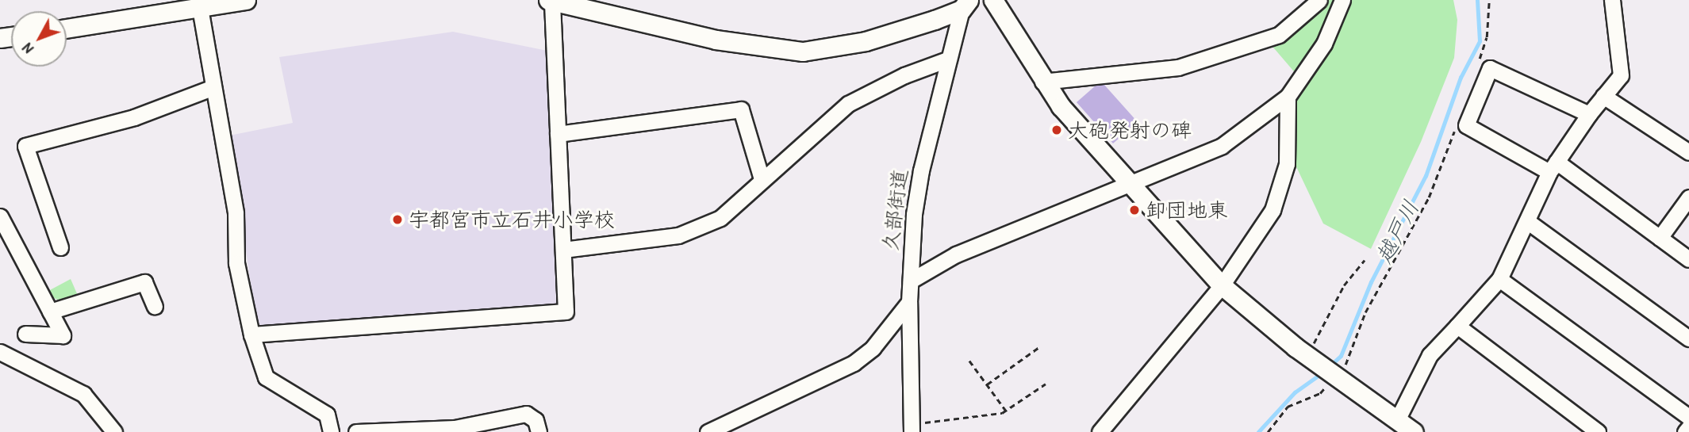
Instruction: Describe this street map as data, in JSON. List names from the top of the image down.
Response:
{
  "streets": {
    "street": ["久部街道"]
  },
  "water": ["越戸川"],
  "places": ["大砲発射の碑", "卸団地東", "宇都宮市立石井小学校"],
  "north": "bottom left"
}
